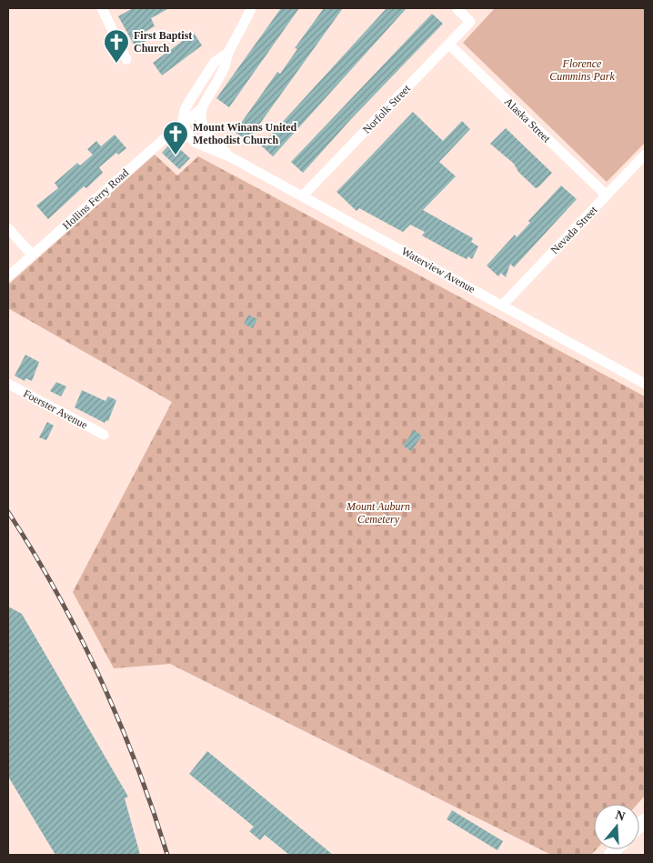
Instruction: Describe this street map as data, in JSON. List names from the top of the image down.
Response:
{
  "streets": {
    "street": [
      "Norfolk Street",
      "Alaska Street",
      "Hollins Ferry Road",
      "Nevada Street",
      "Waterview Avenue",
      "Foerster Avenue"
    ]
  },
  "crossings": [
    ["Norfolk Street", "Alaska Street"],
    ["Norfolk Street", "Waterview Avenue"],
    ["Alaska Street", "Nevada Street"],
    ["Hollins Ferry Road", "Waterview Avenue"],
    ["Nevada Street", "Waterview Avenue"]
  ],
  "parks": ["Florence Cummins Park", "Mount Auburn Cemetery"],
  "places": {
    "church": ["First Baptist Church", "Mount Winans United Methodist Church"]
  },
  "north": "top"
}
